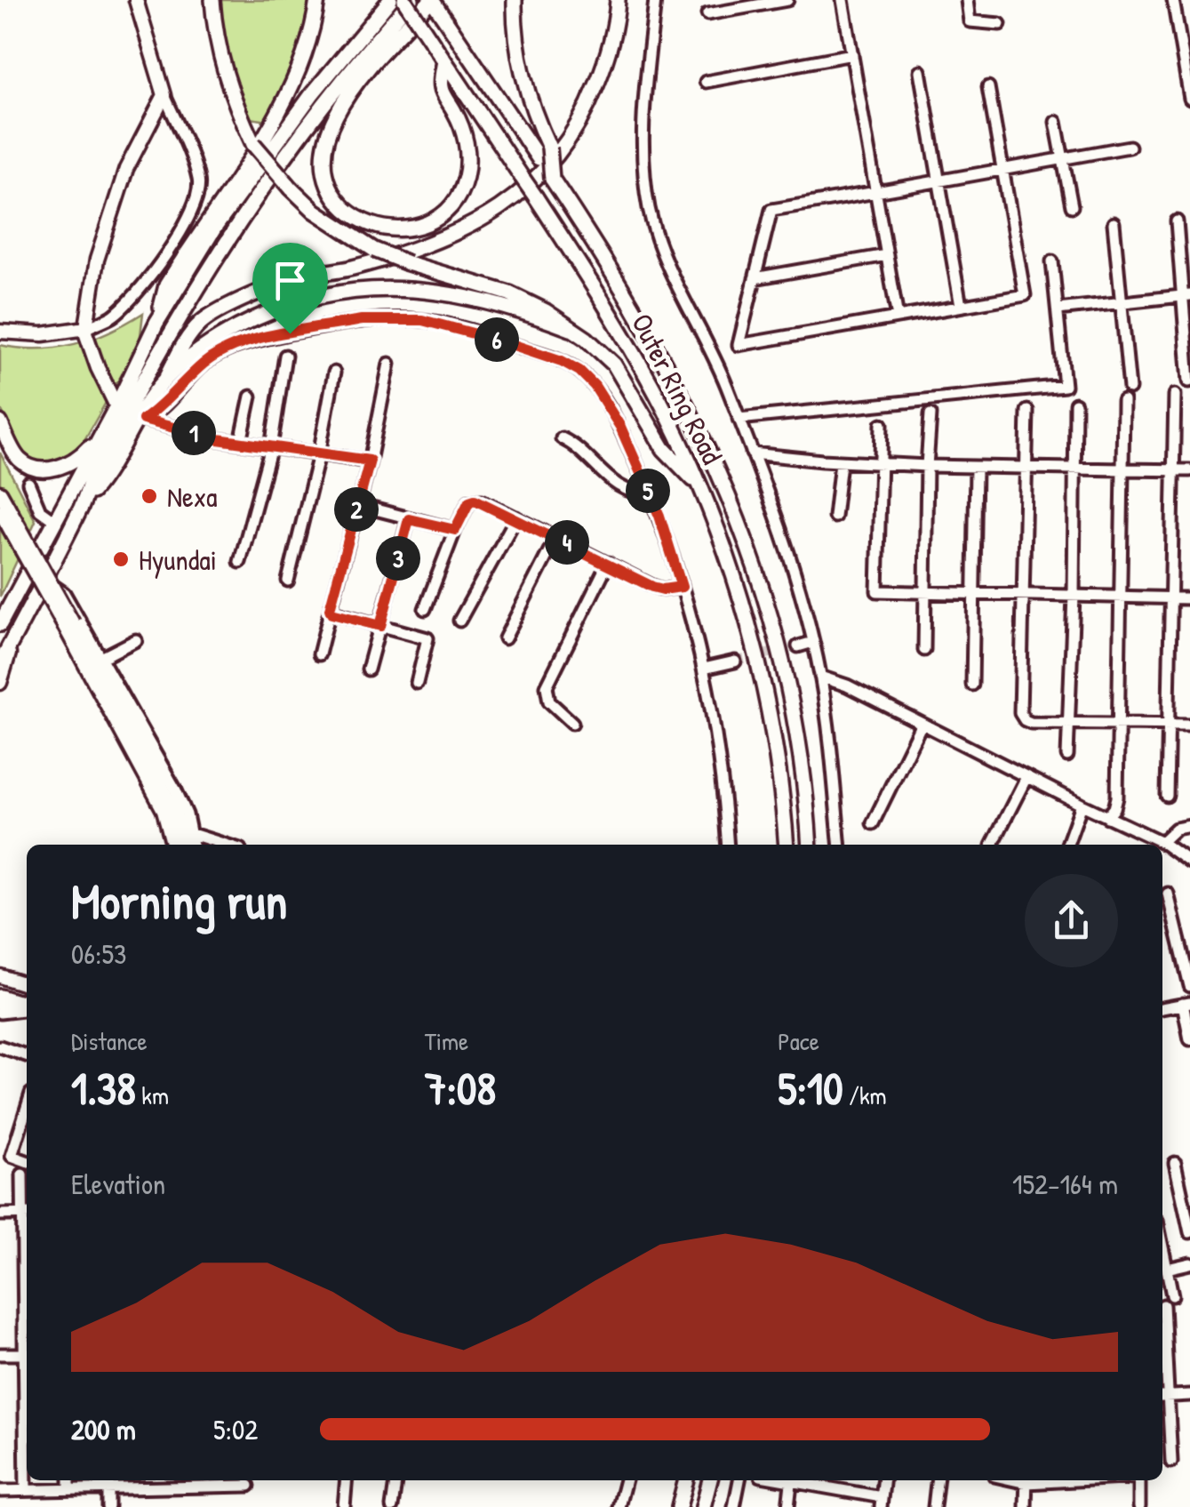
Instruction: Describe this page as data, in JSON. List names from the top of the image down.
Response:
{
  "streets": {
    "highway": ["Outer Ring Road"]
  },
  "places": ["Nexa", "Hyundai"],
  "page": {
    "pins": [
      "6",
      "1",
      "5",
      "2",
      "4",
      "3"
    ],
    "heading": ["Morning run", "06:53"],
    "stats": [
      ["Distance", "1.38 km"],
      ["Time", "7:08"],
      ["Pace", "5:10 /km"]
    ],
    "chart": ["Elevation", "152–164 m"],
    "list": [
      {
        "name": "200 m",
        "note": "5:02"
      }
    ]
  }
}
